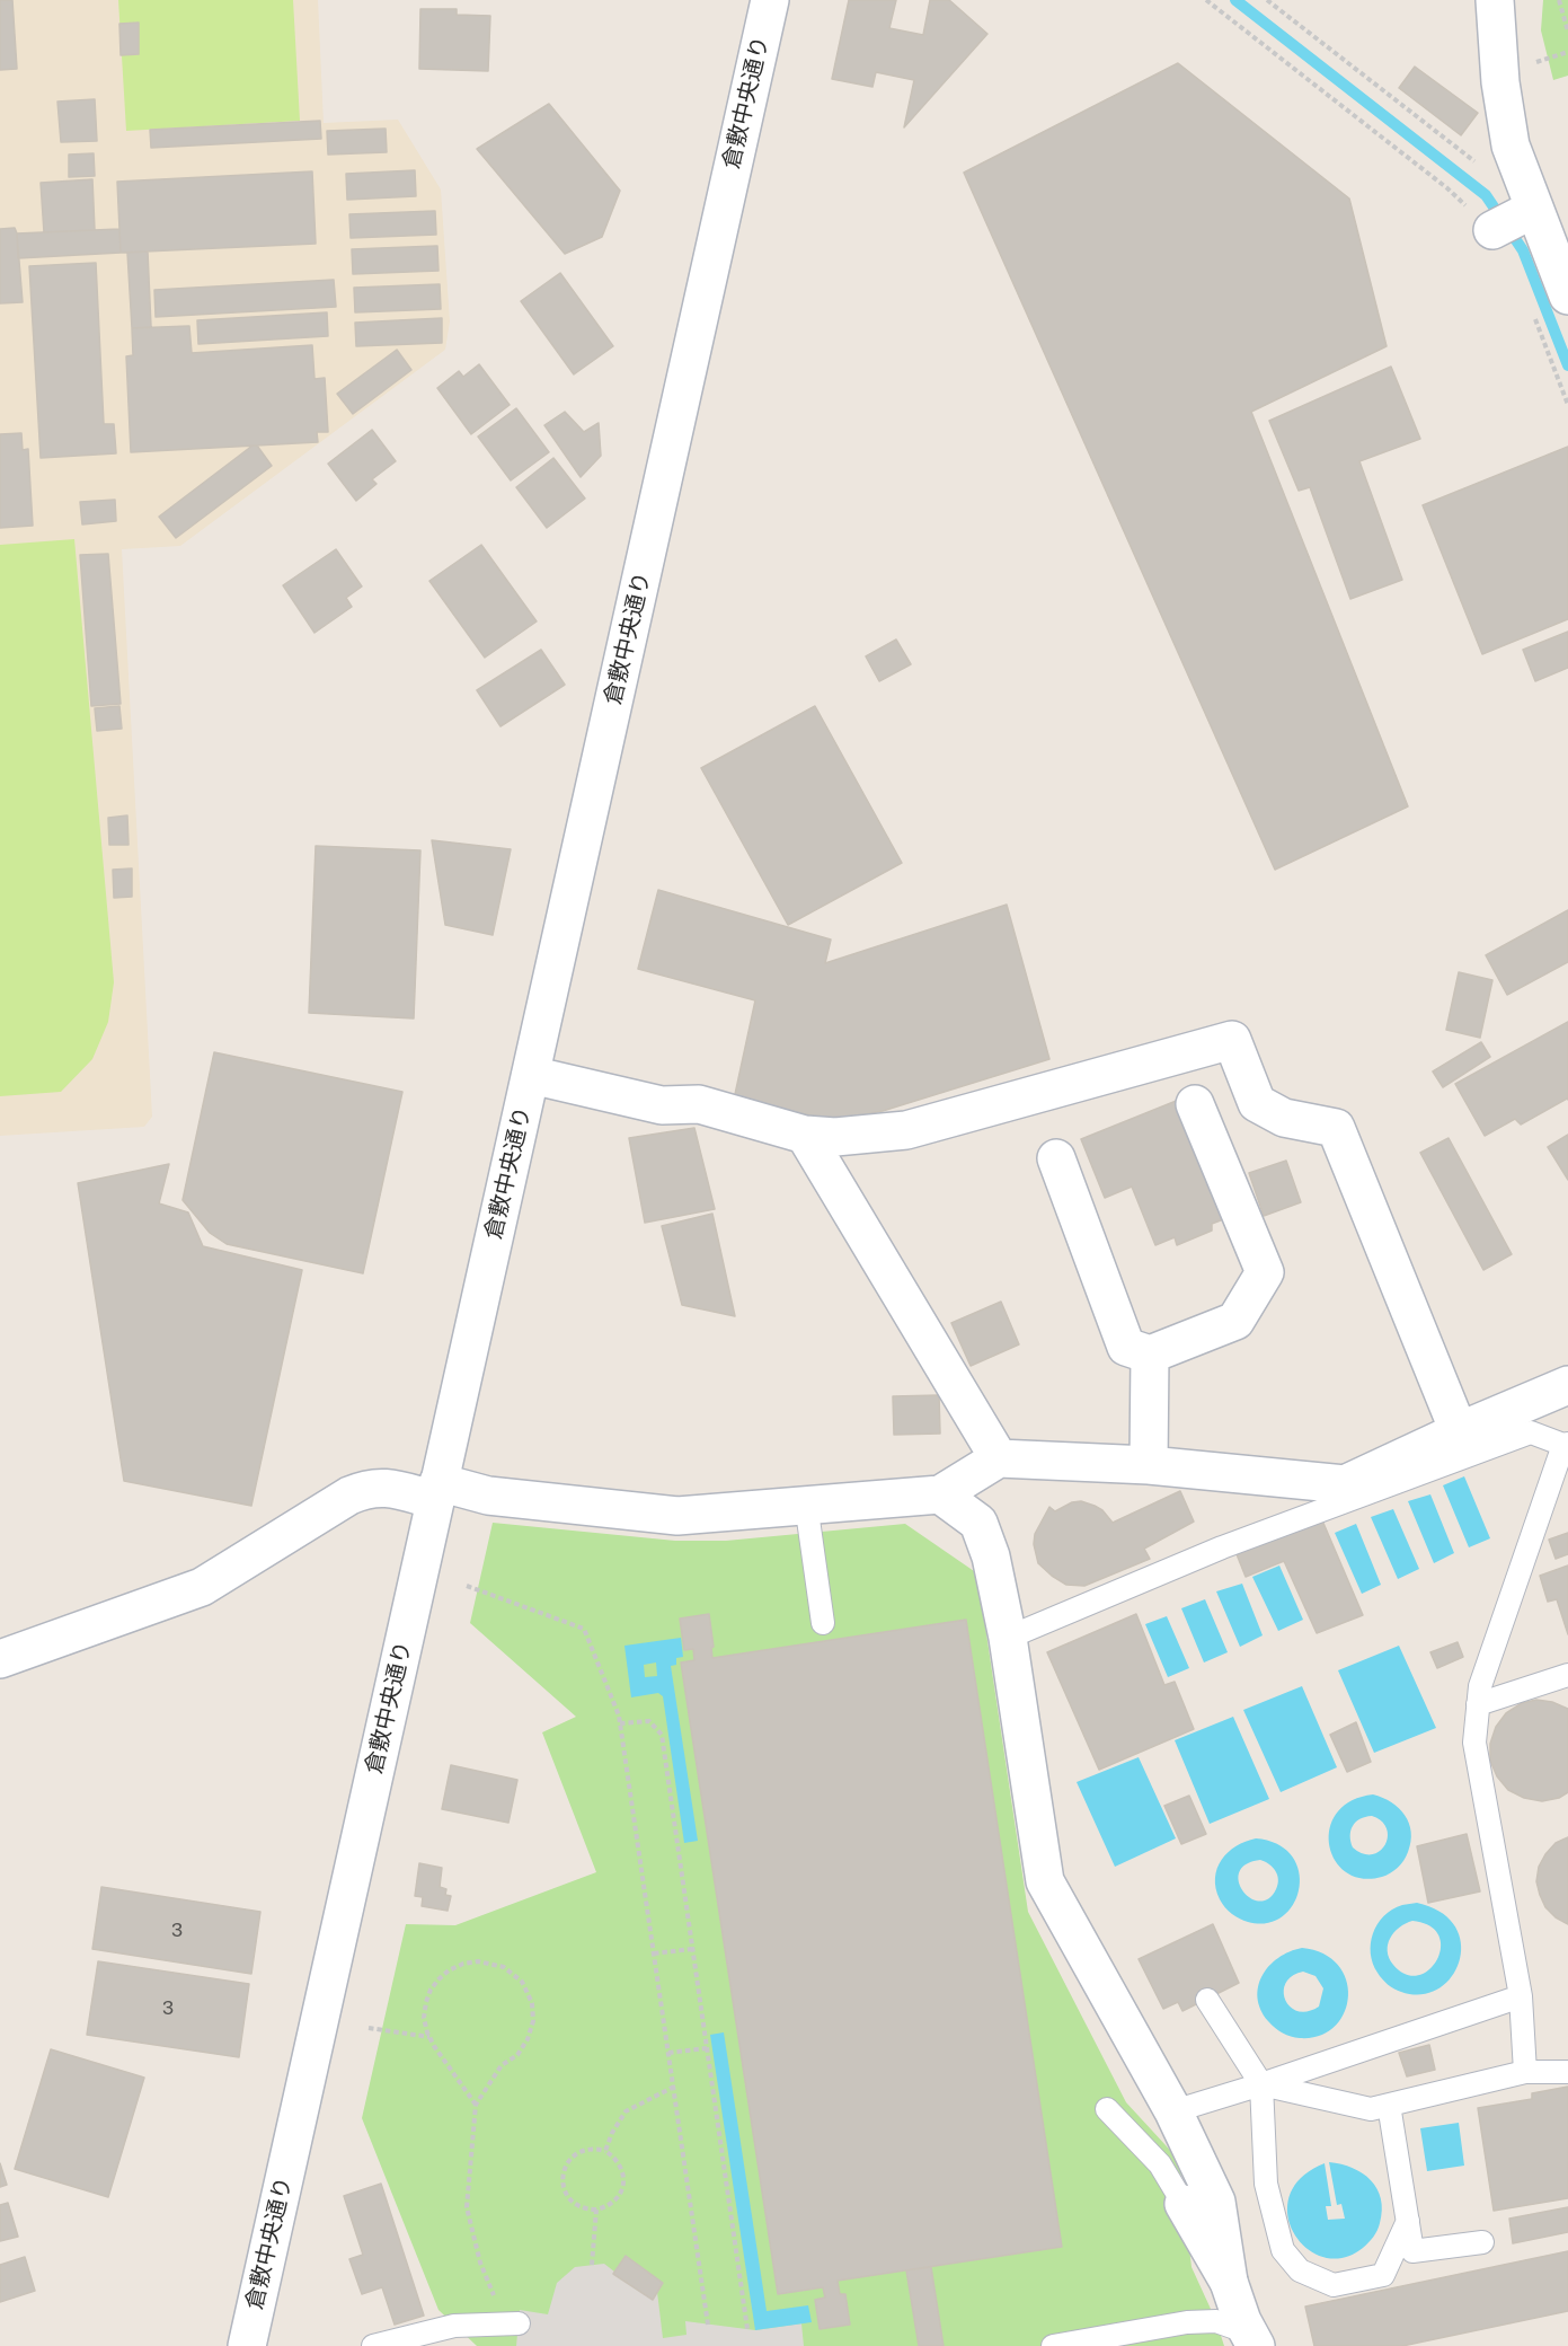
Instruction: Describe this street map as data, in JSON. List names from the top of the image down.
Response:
{
  "streets": {
    "street": ["倉敷中央通り"]
  },
  "house_numbers": ["3", "3"]
}
